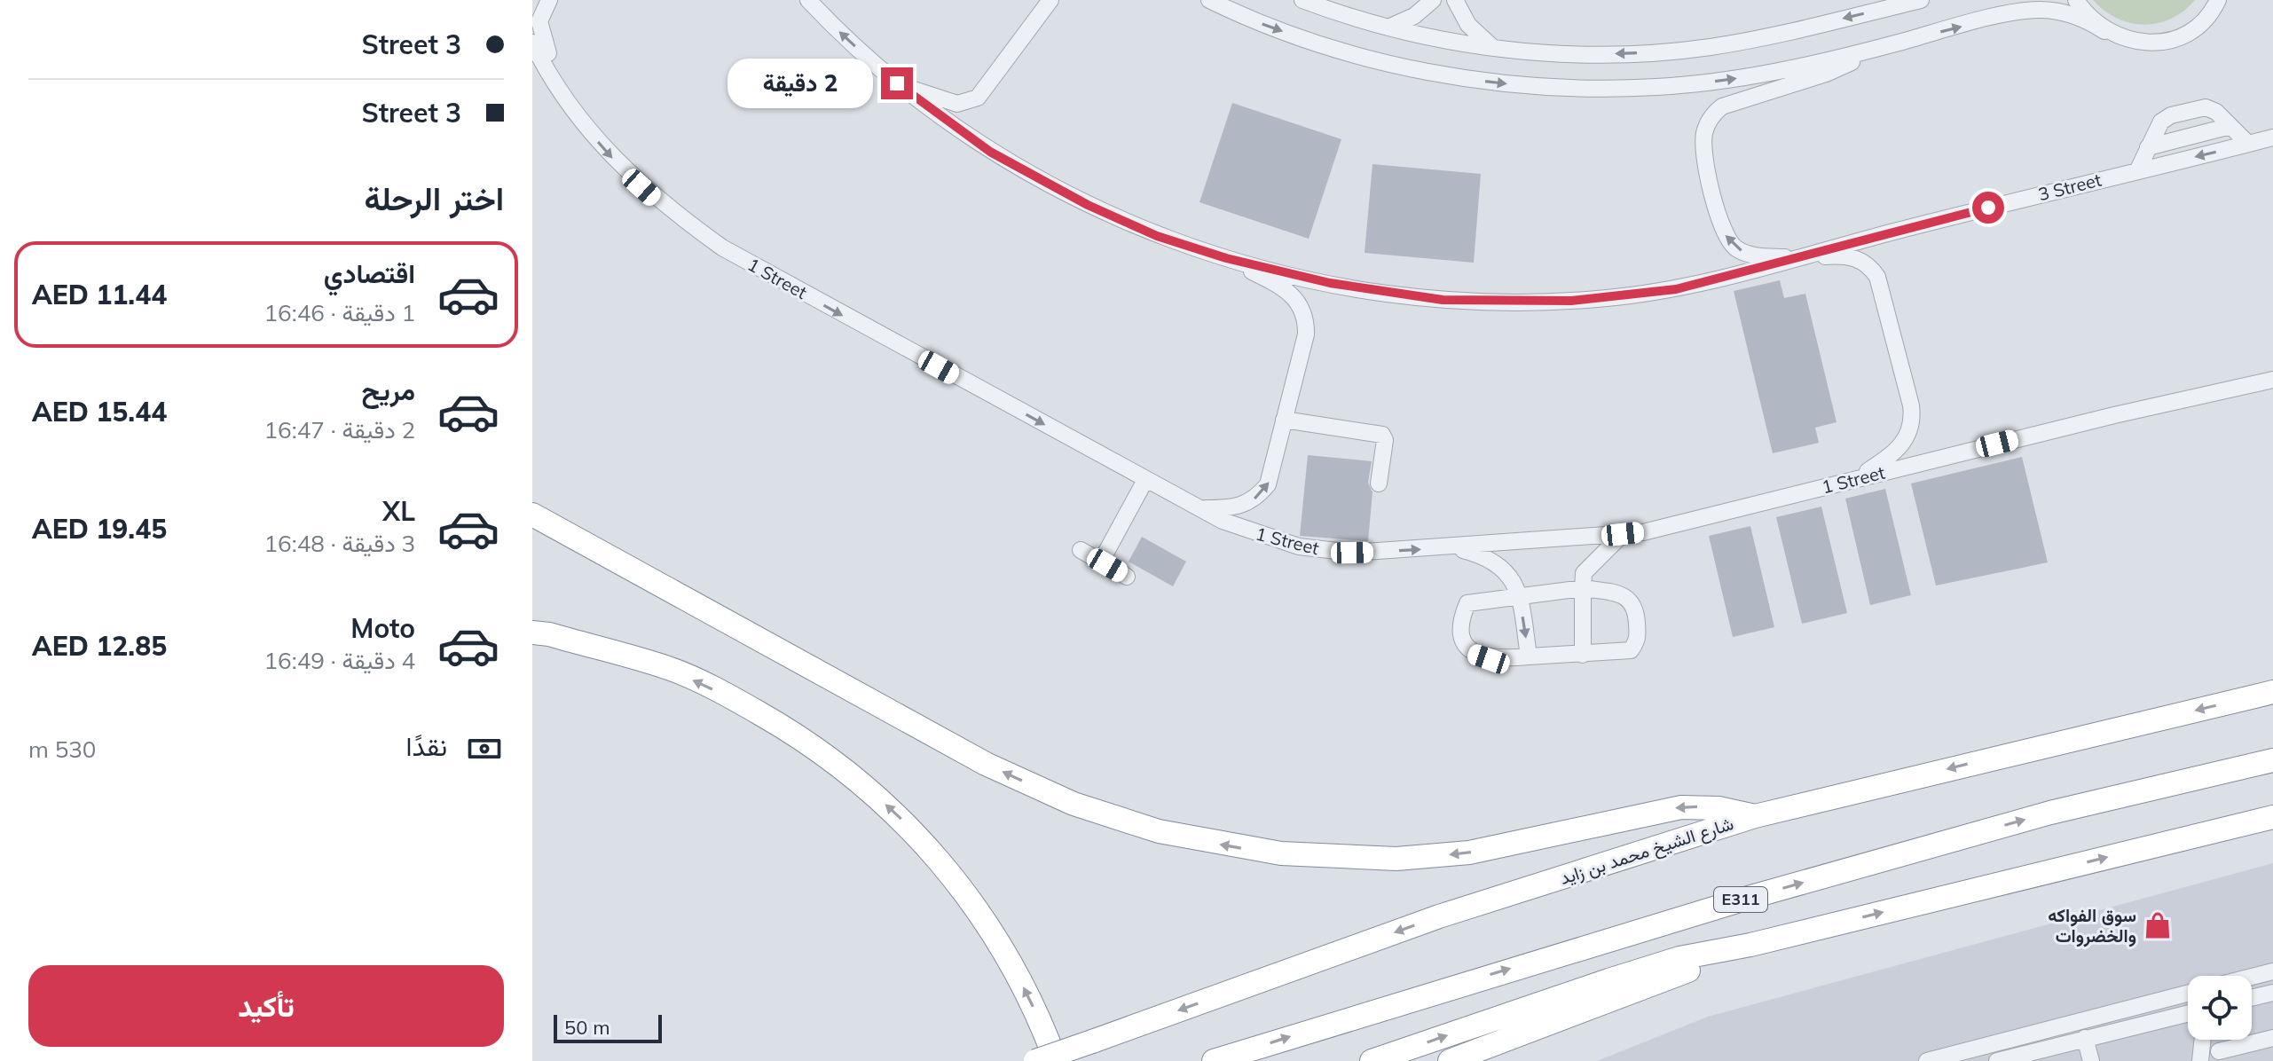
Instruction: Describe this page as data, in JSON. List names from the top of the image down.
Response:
{
  "streets": {
    "highway": ["شارع الشيخ محمد بن زايد", "E311"],
    "street": ["3 Street", "1 Street"]
  },
  "one_way": ["1 Street"],
  "places": {
    "shop": ["سوق الفواكه والخضروات"]
  },
  "scale_bar": "50 m",
  "page": {
    "banner": ["3 Street", "3 Street"],
    "bubble": "2 دقيقة",
    "heading": "اختر الرحلة",
    "list": [
      {
        "name": "اقتصادي",
        "note": "1 دقيقة · 16:46",
        "value": "AED 11.44"
      },
      {
        "name": "مريح",
        "note": "2 دقيقة · 16:47",
        "value": "AED 15.44"
      },
      {
        "name": "XL",
        "note": "3 دقيقة · 16:48",
        "value": "AED 19.45"
      },
      {
        "name": "Moto",
        "note": "4 دقيقة · 16:49",
        "value": "AED 12.85"
      }
    ],
    "pay": ["نقدًا", "530 m"],
    "buttons": "تأكيد",
    "scale": "50 m"
  }
}
